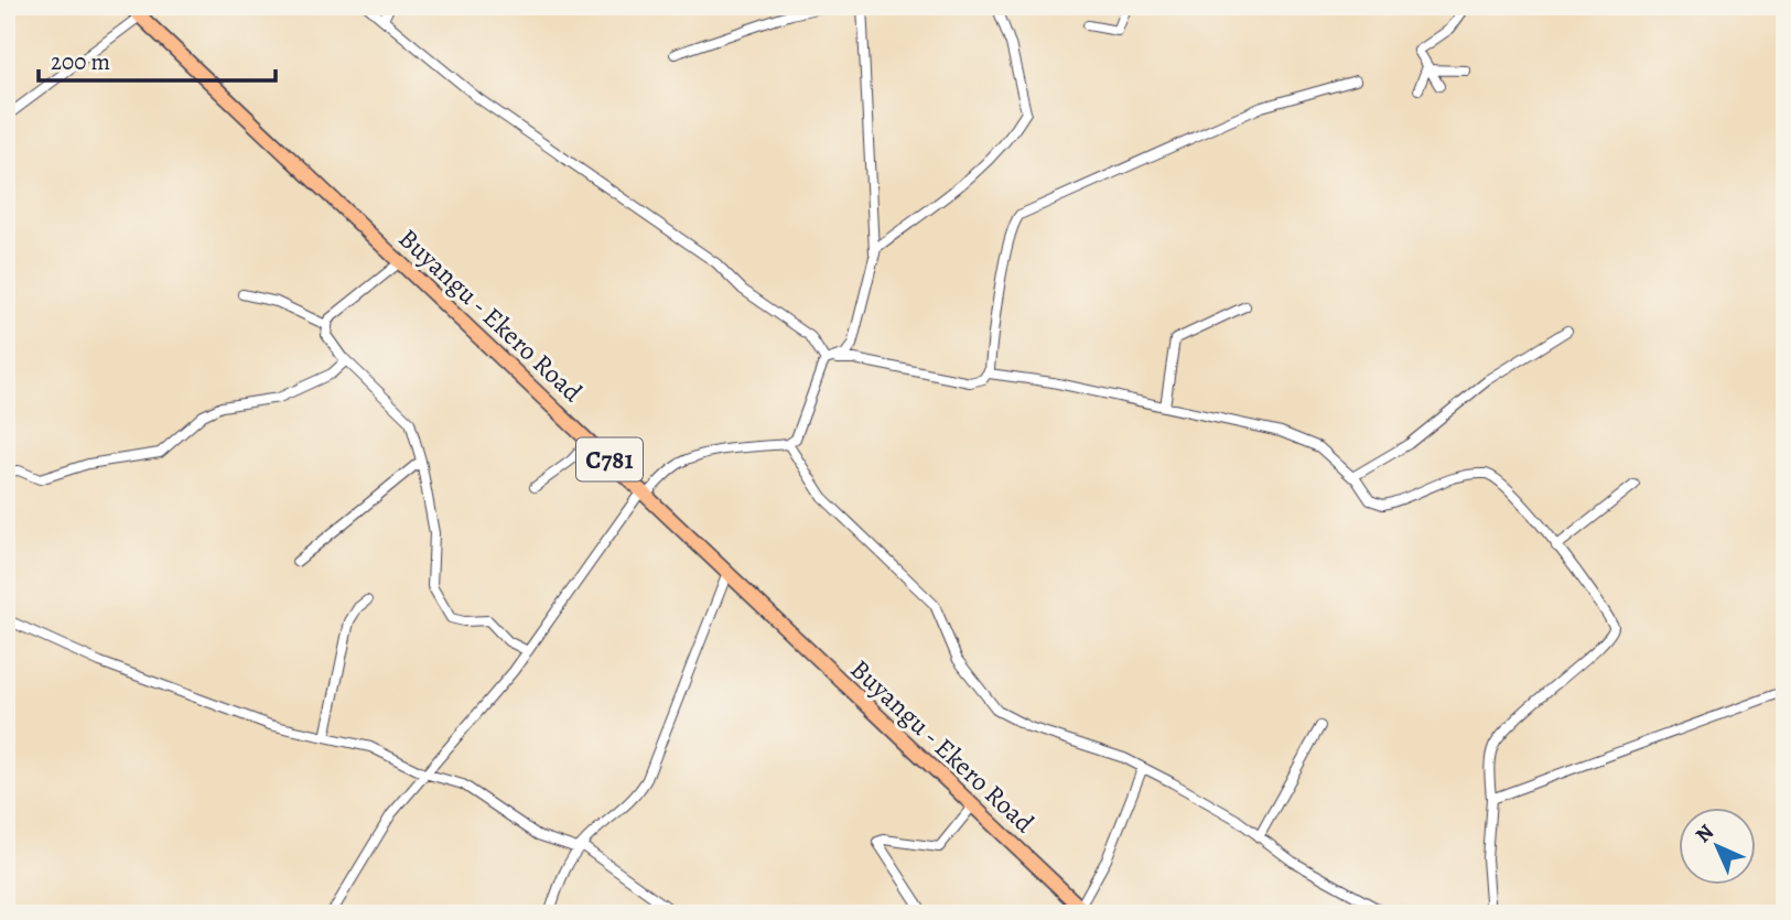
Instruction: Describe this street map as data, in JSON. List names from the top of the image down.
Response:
{
  "streets": {
    "main road": ["Buyangu - Ekero Road", "C781"]
  },
  "scale_bar": "200 m",
  "north": "top left"
}
